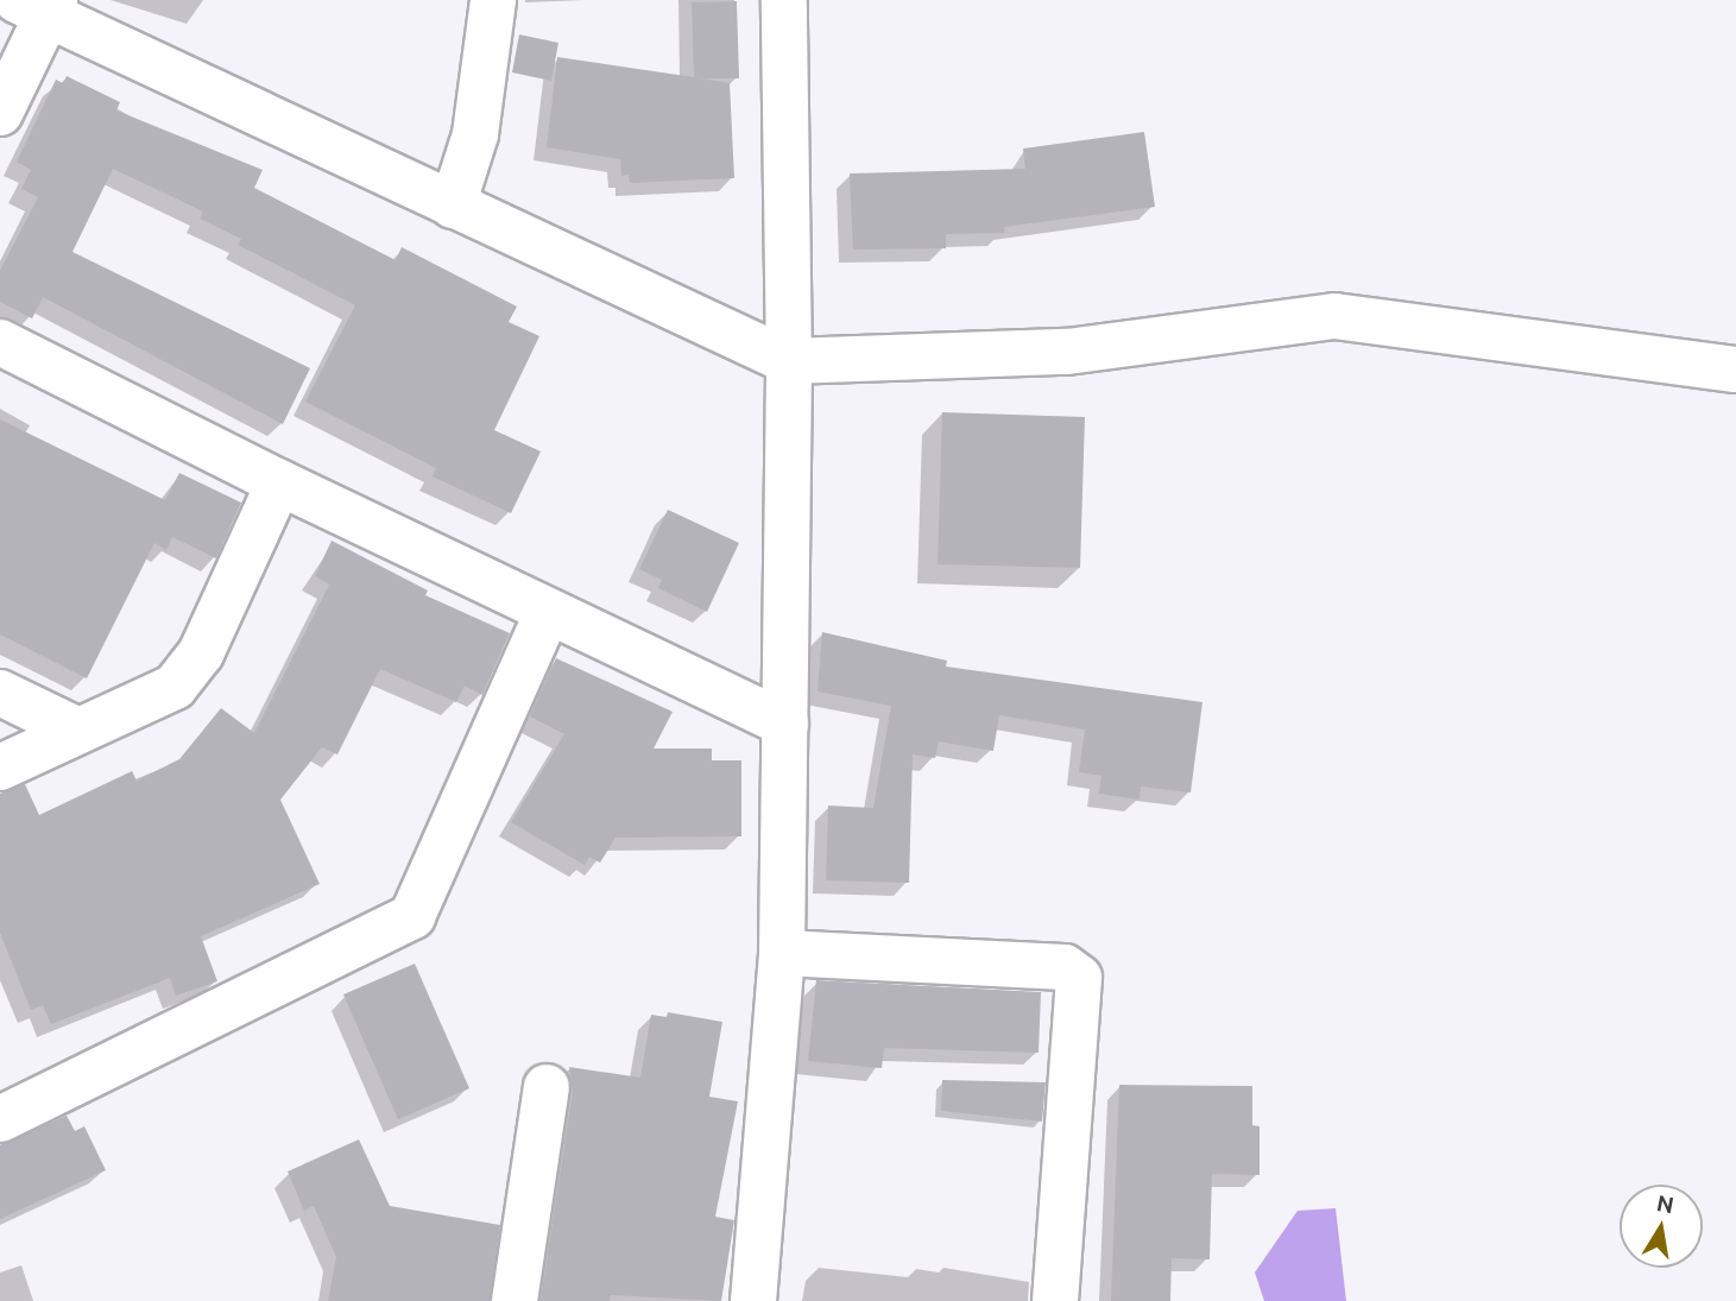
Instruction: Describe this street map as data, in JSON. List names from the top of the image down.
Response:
{
  "north": "top"
}
